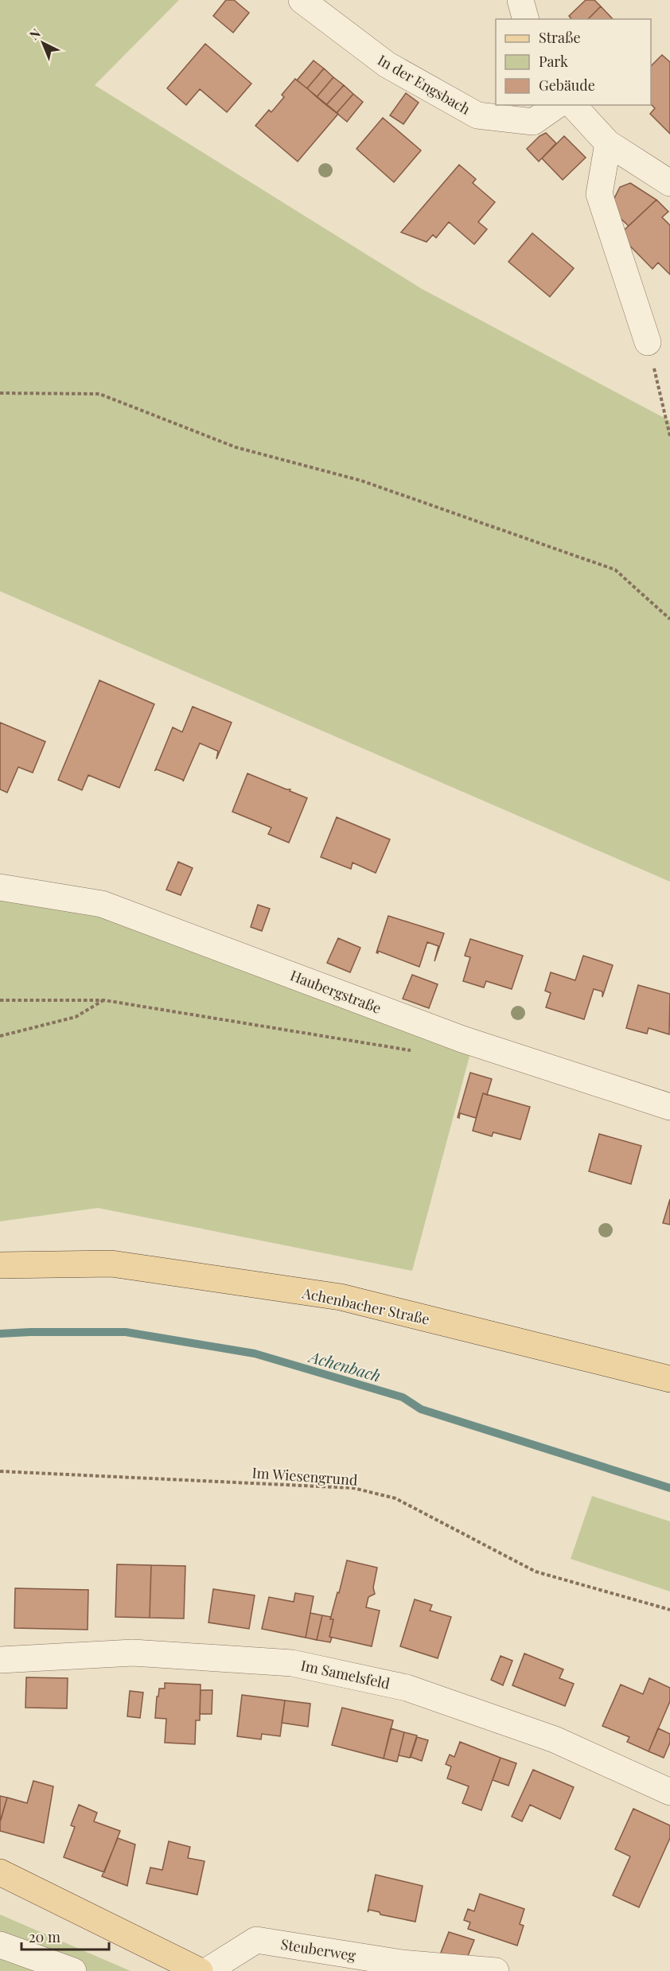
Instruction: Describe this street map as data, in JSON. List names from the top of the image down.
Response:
{
  "streets": {
    "main road": ["Achenbacher Straße"],
    "street": [
      "In der Engsbach",
      "Haubergstraße",
      "Im Samelsfeld",
      "Steuberweg"
    ],
    "path": ["Im Wiesengrund"]
  },
  "water": ["Achenbach"],
  "legend": ["Straße", "Park", "Gebäude"],
  "scale_bar": "20 m",
  "north": "top left"
}
